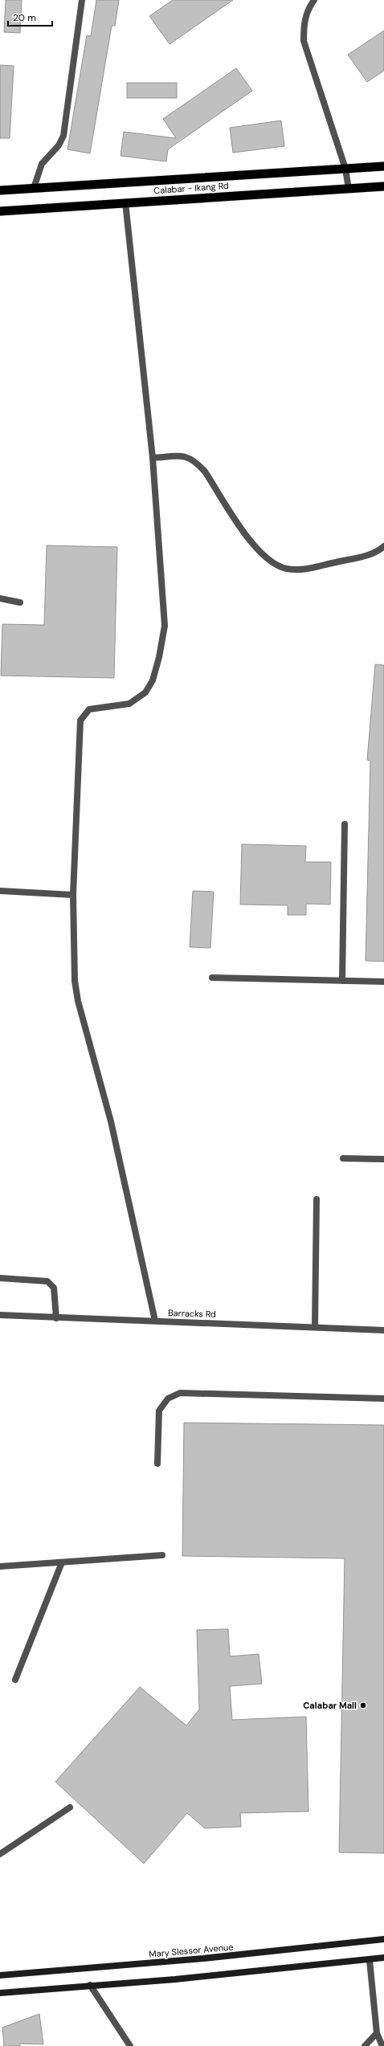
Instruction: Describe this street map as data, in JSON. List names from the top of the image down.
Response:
{
  "streets": {
    "highway": ["Calabar - Ikang Rd"],
    "main road": ["Mary Slessor Avenue"],
    "street": ["Barracks Rd"]
  },
  "places": ["Calabar Mall"],
  "scale_bar": "20 m"
}
